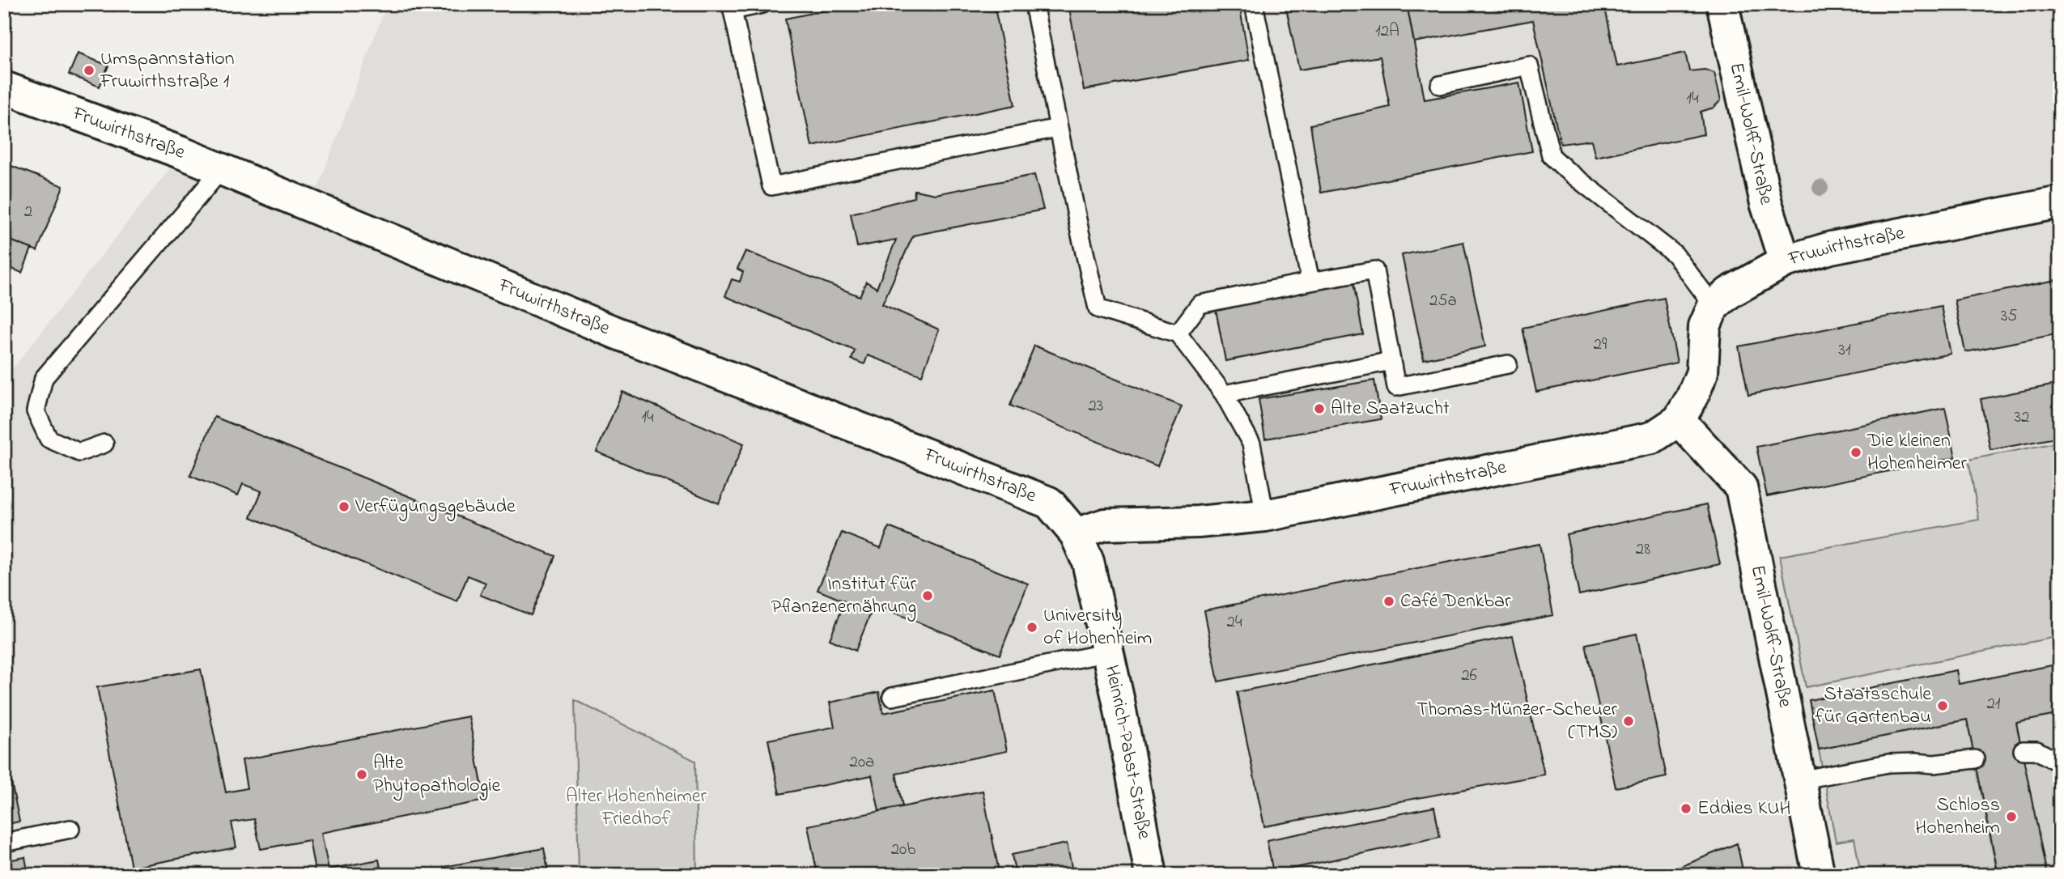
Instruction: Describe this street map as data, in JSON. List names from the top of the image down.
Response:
{
  "streets": {
    "street": ["Fruwirthstraße", "Emil-Wolff-Straße", "Heinrich-Pabst-Straße"]
  },
  "crossings": [
    ["Fruwirthstraße", "Emil-Wolff-Straße"],
    ["Fruwirthstraße", "Heinrich-Pabst-Straße"]
  ],
  "parks": ["Alter Hohenheimer Friedhof"],
  "places": [
    "Umspannstation Fruwirthstraße 1",
    "Alte Saatzucht",
    "Die kleinen Hohenheimer",
    "Verfügungsgebäude",
    "Institut für Pflanzenernährung",
    "Café Denkbar",
    "University of Hohenheim",
    "Staatsschule für Gartenbau",
    "Thomas-Münzer-Scheuer (TMS)",
    "Alte Phytopathologie",
    "Eddies KUH",
    "Schloss Hohenheim"
  ],
  "house_numbers": [
    "12A",
    "14",
    "2",
    "25a",
    "35",
    "29",
    "31",
    "23",
    "14",
    "32",
    "28",
    "24",
    "26",
    "21",
    "20a",
    "20b"
  ]
}
